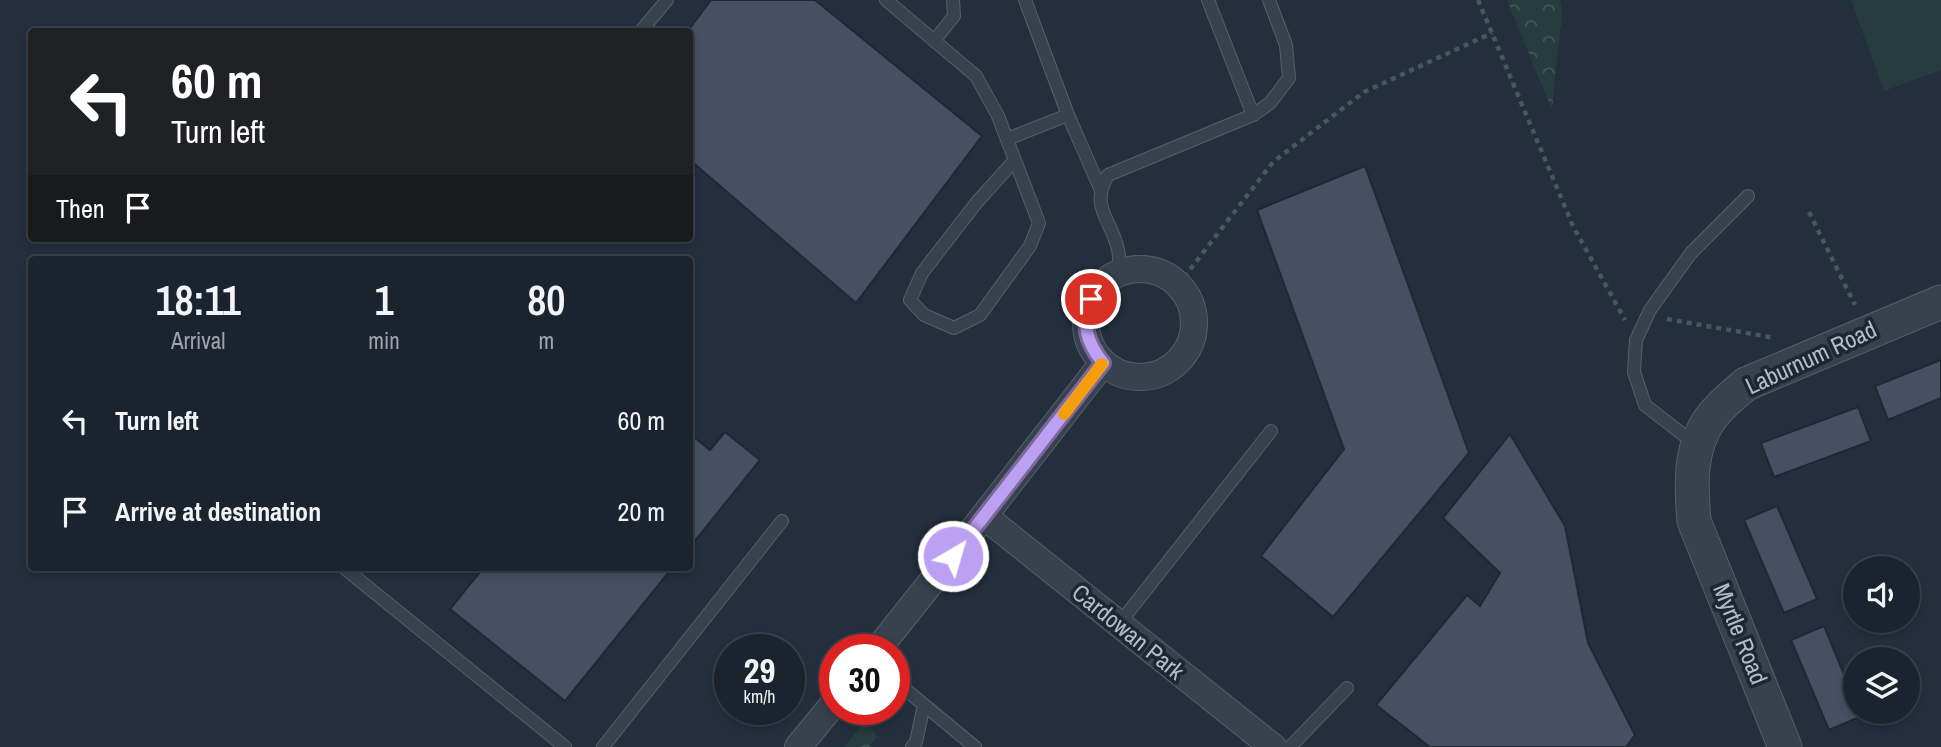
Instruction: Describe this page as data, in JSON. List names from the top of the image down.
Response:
{
  "streets": {
    "street": ["Laburnum Road", "Cardowan Park", "Myrtle Road"]
  },
  "crossings": [
    ["Laburnum Road", "Myrtle Road"]
  ],
  "page": {
    "turn": ["60 m", "Turn left"],
    "then": "Then",
    "eta": [
      "18:11",
      "Arrival",
      "1",
      "min",
      "80",
      "m"
    ],
    "list": [
      {
        "name": "Turn left",
        "value": "60 m"
      },
      {
        "name": "Arrive at destination",
        "value": "20 m"
      }
    ],
    "speed": "29 km/h",
    "limit": "30"
  }
}
